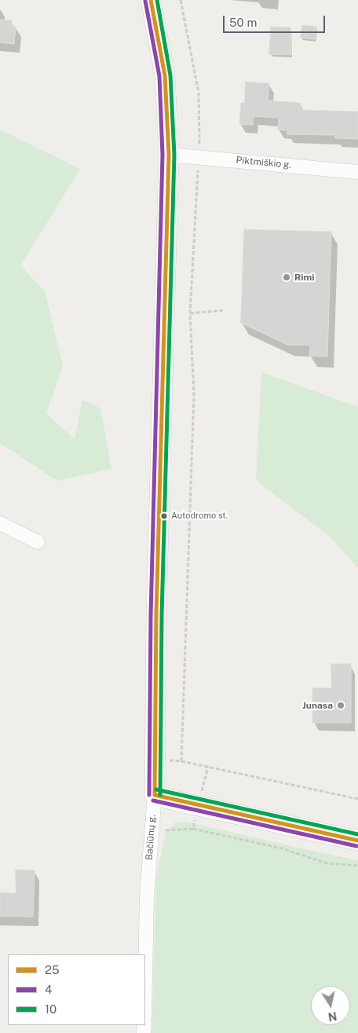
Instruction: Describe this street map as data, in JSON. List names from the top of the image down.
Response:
{
  "streets": {
    "main road": ["Bačiūnų g."],
    "street": ["Piktmiškio g."]
  },
  "crossings": [
    ["Piktmiškio g.", "Bačiūnų g."]
  ],
  "places": ["Rimi", "Autodromo st.", "Junasa"],
  "lines": ["transit line 25", "transit line 10", "transit line 4"],
  "legend": ["25", "4", "10"],
  "scale_bar": "50 m",
  "north": "bottom"
}
